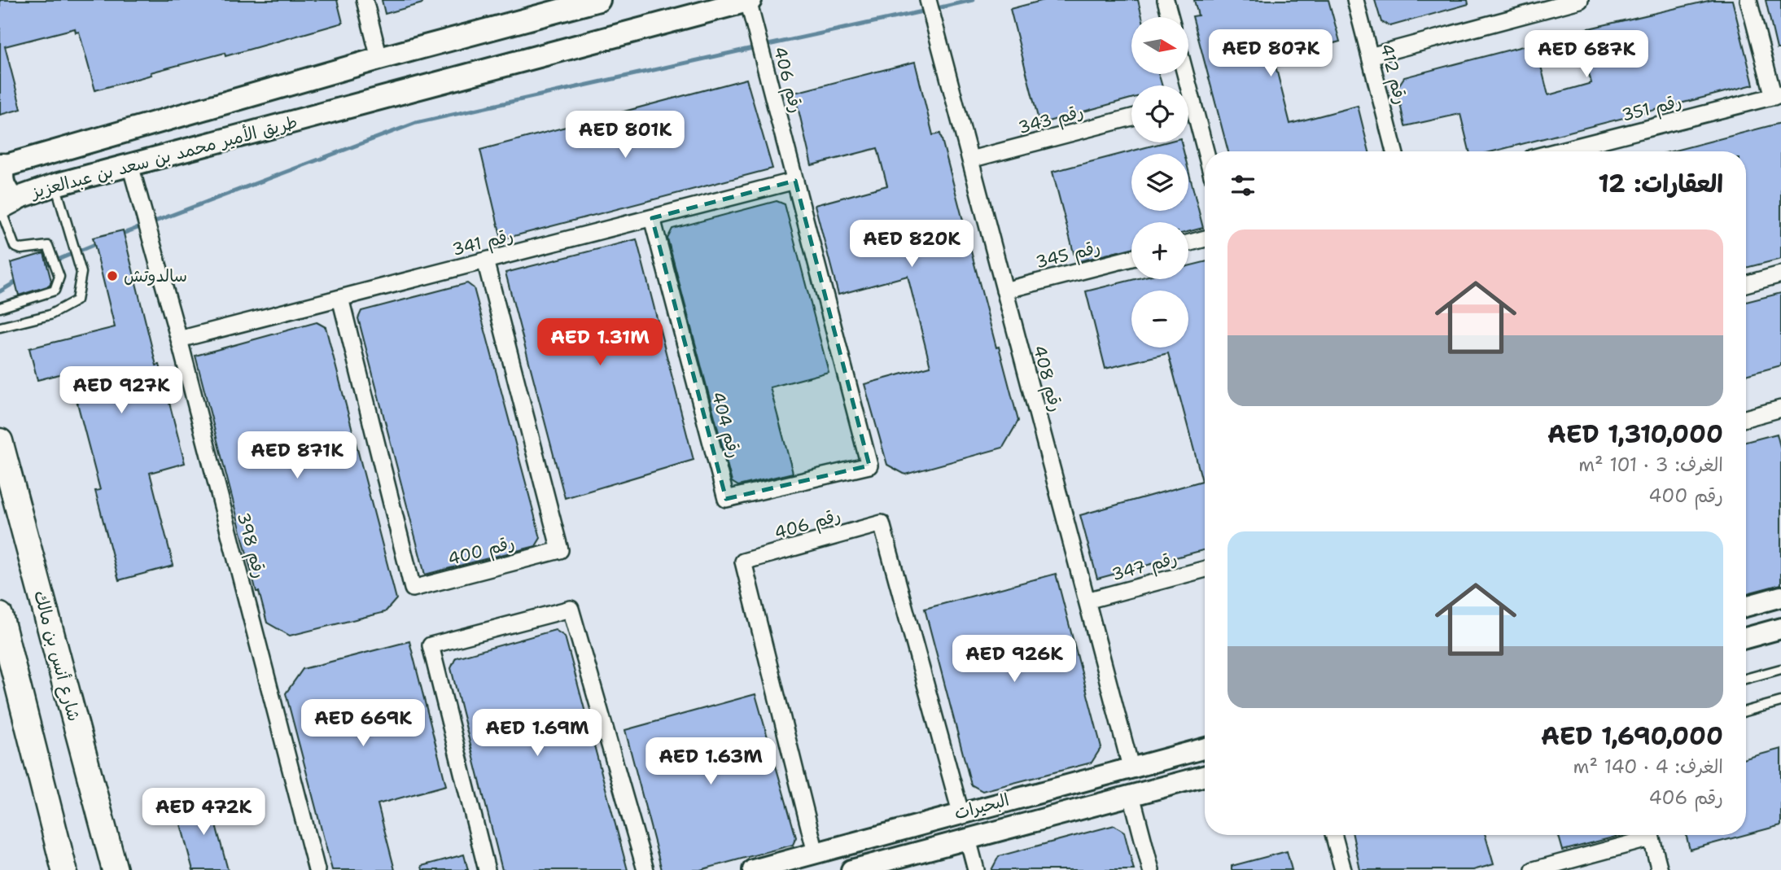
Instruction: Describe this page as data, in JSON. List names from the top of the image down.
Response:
{
  "streets": {
    "main road": ["طريق الأمير محمد بن سعد بن عبدالعزيز", "شارع أنس بن مالك"],
    "street": [
      "رقم 412",
      "رقم 406",
      "رقم 351",
      "رقم 343",
      "رقم 341",
      "رقم 345",
      "رقم 408",
      "رقم 404",
      "رقم 398",
      "رقم 400",
      "رقم 347",
      "البحيرات"
    ]
  },
  "crossings": [
    ["رقم 406", "طريق الأمير محمد بن سعد بن عبدالعزيز"],
    ["رقم 406", "رقم 341"],
    ["رقم 406", "رقم 404"],
    ["رقم 406", "البحيرات"],
    ["رقم 343", "رقم 408"],
    ["طريق الأمير محمد بن سعد بن عبدالعزيز", "رقم 398"],
    ["رقم 341", "رقم 404"],
    ["رقم 341", "رقم 398"],
    ["رقم 341", "رقم 400"],
    ["رقم 345", "رقم 408"],
    ["رقم 408", "رقم 347"],
    ["رقم 408", "البحيرات"]
  ],
  "places": ["سالدوتش"],
  "north": "right",
  "page": {
    "map_buttons": ["+", "−"],
    "price": [
      "AED 807K",
      "AED 687K",
      "AED 801K",
      "AED 820K",
      "AED 1.31M",
      "AED 927K",
      "AED 871K",
      "AED 926K",
      "AED 669K",
      "AED 1.69M",
      "AED 1.63M",
      "AED 472K"
    ],
    "heading": "العقارات: 12",
    "list": [
      {
        "name": "AED 1,310,000",
        "note": "الغرف: 3 · 101 m² · رقم 400"
      },
      {
        "name": "AED 1,690,000",
        "note": "الغرف: 4 · 140 m² · رقم 406"
      }
    ]
  }
}
